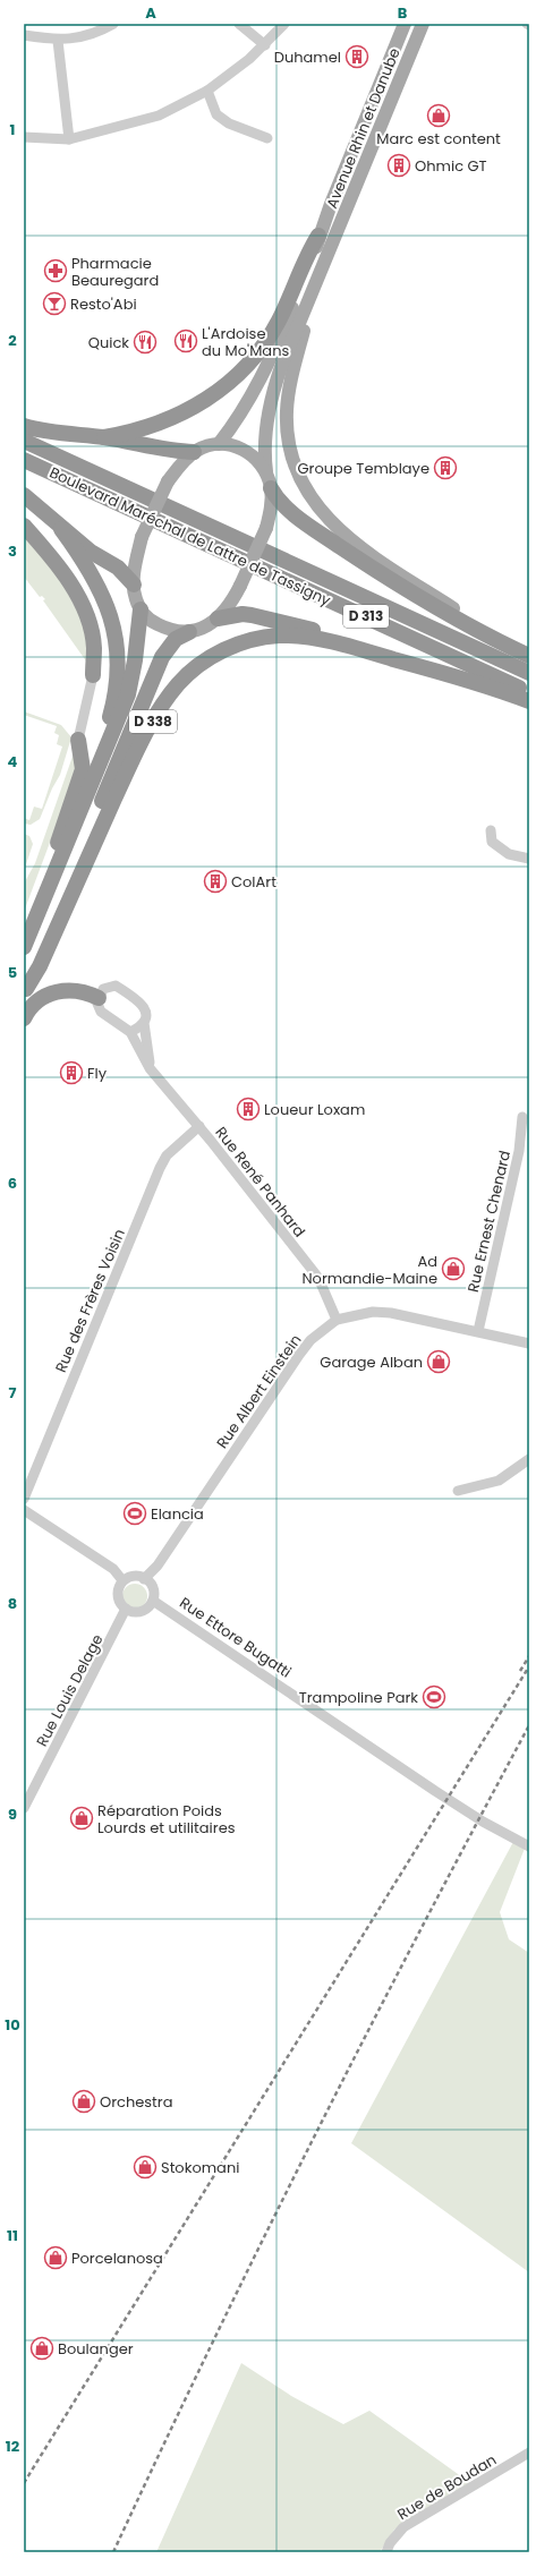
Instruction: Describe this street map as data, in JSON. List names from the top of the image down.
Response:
{
  "streets": {
    "highway": ["Boulevard Maréchal de Lattre de Tassigny", "D 313", "D 338"],
    "main road": ["Avenue Rhin et Danube"],
    "street": [
      "Rue René Panhard",
      "Rue Ernest Chenard",
      "Rue des Frères Voisin",
      "Rue Albert Einstein",
      "Rue Ettore Bugatti",
      "Rue Louis Delage",
      "Rue de Boudan"
    ]
  },
  "crossings": [
    ["Rue René Panhard", "Rue des Frères Voisin"],
    ["Rue René Panhard", "Rue Albert Einstein"],
    ["Rue Ernest Chenard", "Rue Albert Einstein"],
    ["Rue Albert Einstein", "Rue Ettore Bugatti"],
    ["Rue Albert Einstein", "Rue Louis Delage"],
    ["Rue Ettore Bugatti", "Rue Louis Delage"]
  ],
  "places": {
    "building": [
      "Duhamel",
      "Ohmic GT",
      "Groupe Temblaye",
      "ColArt",
      "Fly",
      "Loueur Loxam"
    ],
    "shop": [
      "Marc est content",
      "Ad Normandie-Maine",
      "Garage Alban",
      "Réparation Poids Lourds et utilitaires",
      "Orchestra",
      "Stokomani",
      "Porcelanosa",
      "Boulanger"
    ],
    "pharmacy": ["Pharmacie Beauregard"],
    "bar": ["Resto'Abi"],
    "restaurant": ["L'Ardoise du Mo'Mans", "Quick"],
    "sports": ["Elancia", "Trampoline Park"]
  },
  "grid": {
    "columns": ["A", "B"],
    "rows": [
      "1",
      "2",
      "3",
      "4",
      "5",
      "6",
      "7",
      "8",
      "9",
      "10",
      "11",
      "12"
    ]
  }
}
